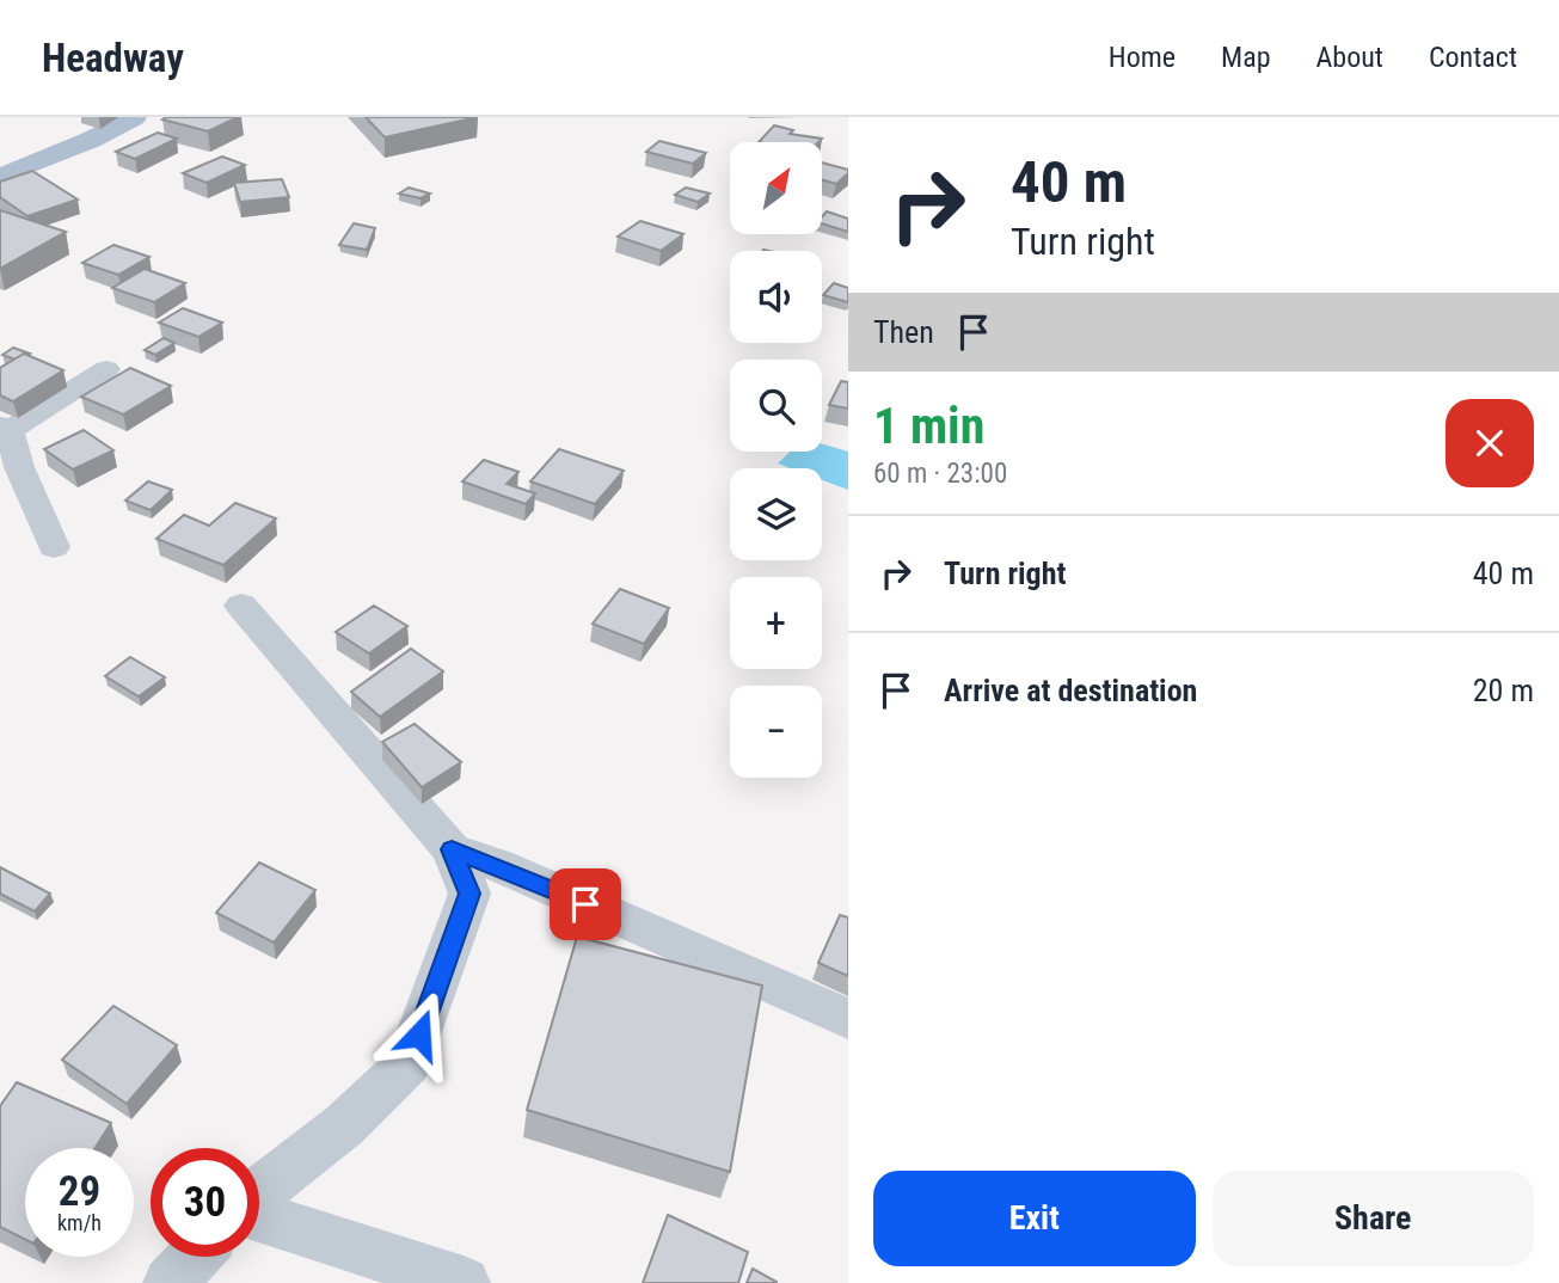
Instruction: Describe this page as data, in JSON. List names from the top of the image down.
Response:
{
  "north": "top right",
  "page": {
    "header": "Headway",
    "nav": [
      "Home",
      "Map",
      "About",
      "Contact"
    ],
    "turn": ["40 m", "Turn right"],
    "map_buttons": ["+", "−"],
    "then": "Then",
    "heading": ["1 min", "60 m · 23:00"],
    "list": [
      {
        "name": "Turn right",
        "value": "40 m"
      },
      {
        "name": "Arrive at destination",
        "value": "20 m"
      }
    ],
    "speed": "29 km/h",
    "limit": "30",
    "buttons": ["Exit", "Share"]
  }
}
